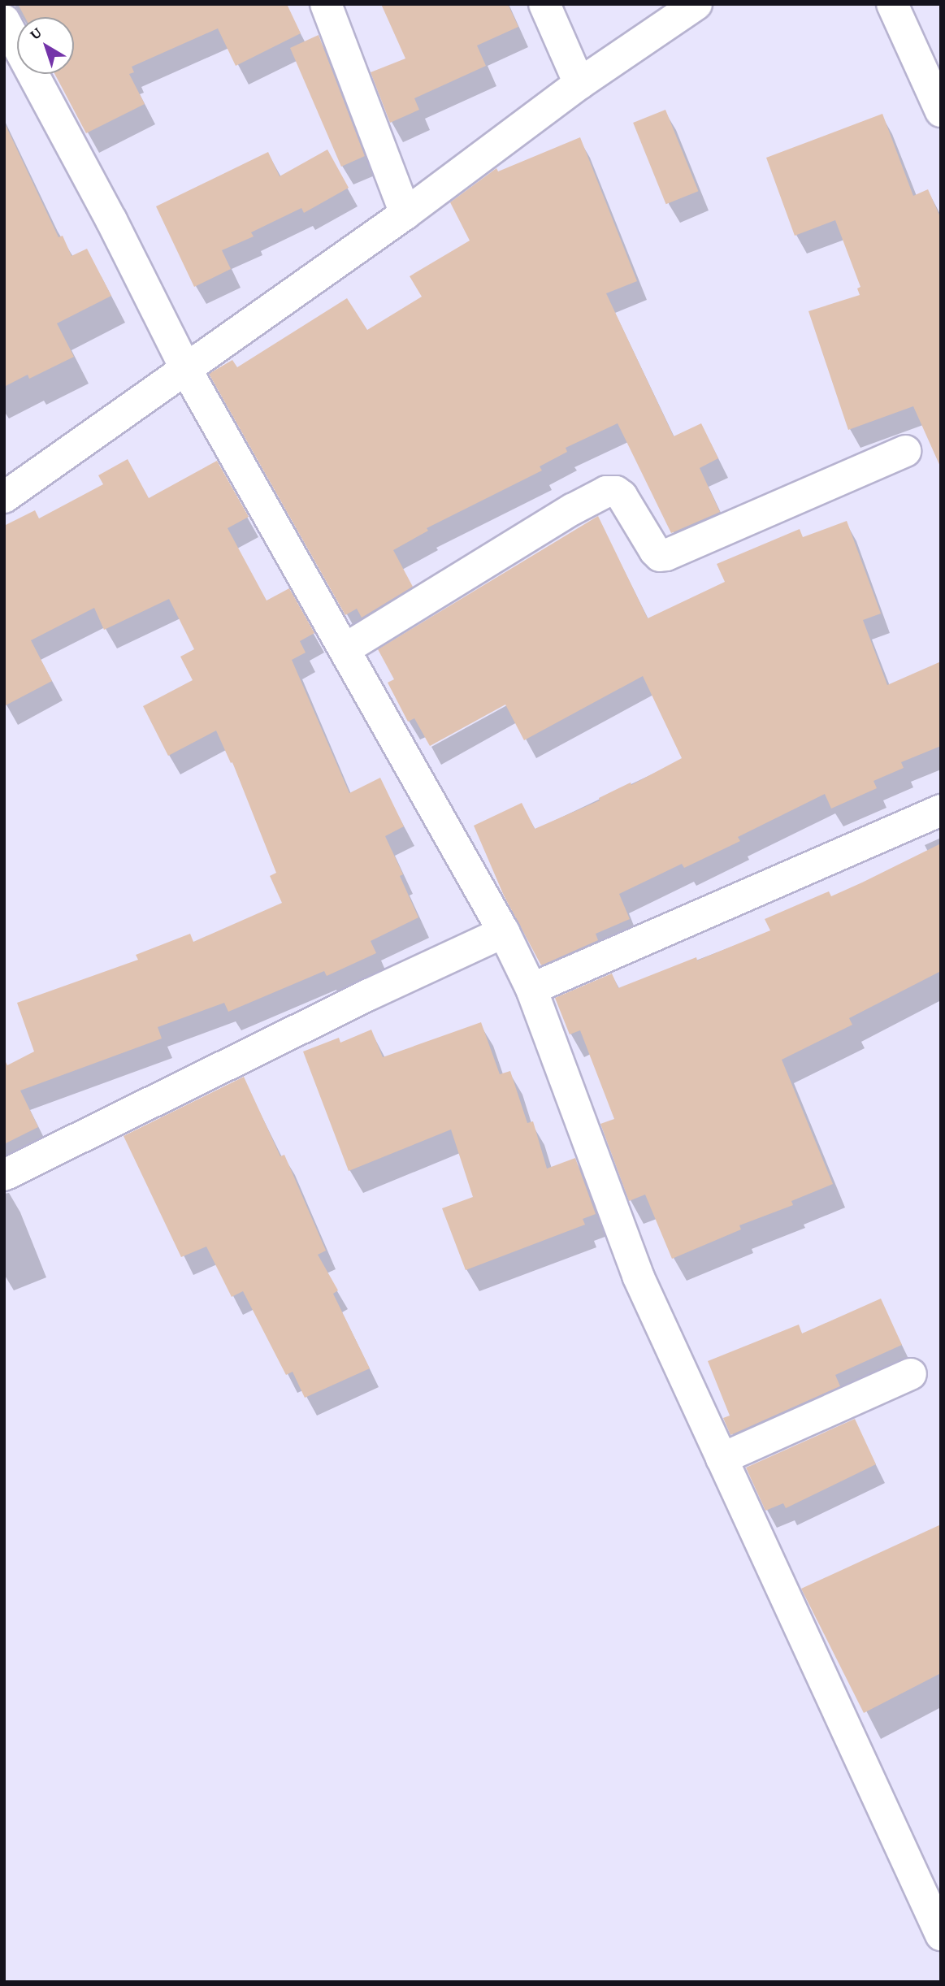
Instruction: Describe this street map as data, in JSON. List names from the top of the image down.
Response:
{
  "north": "top left"
}
